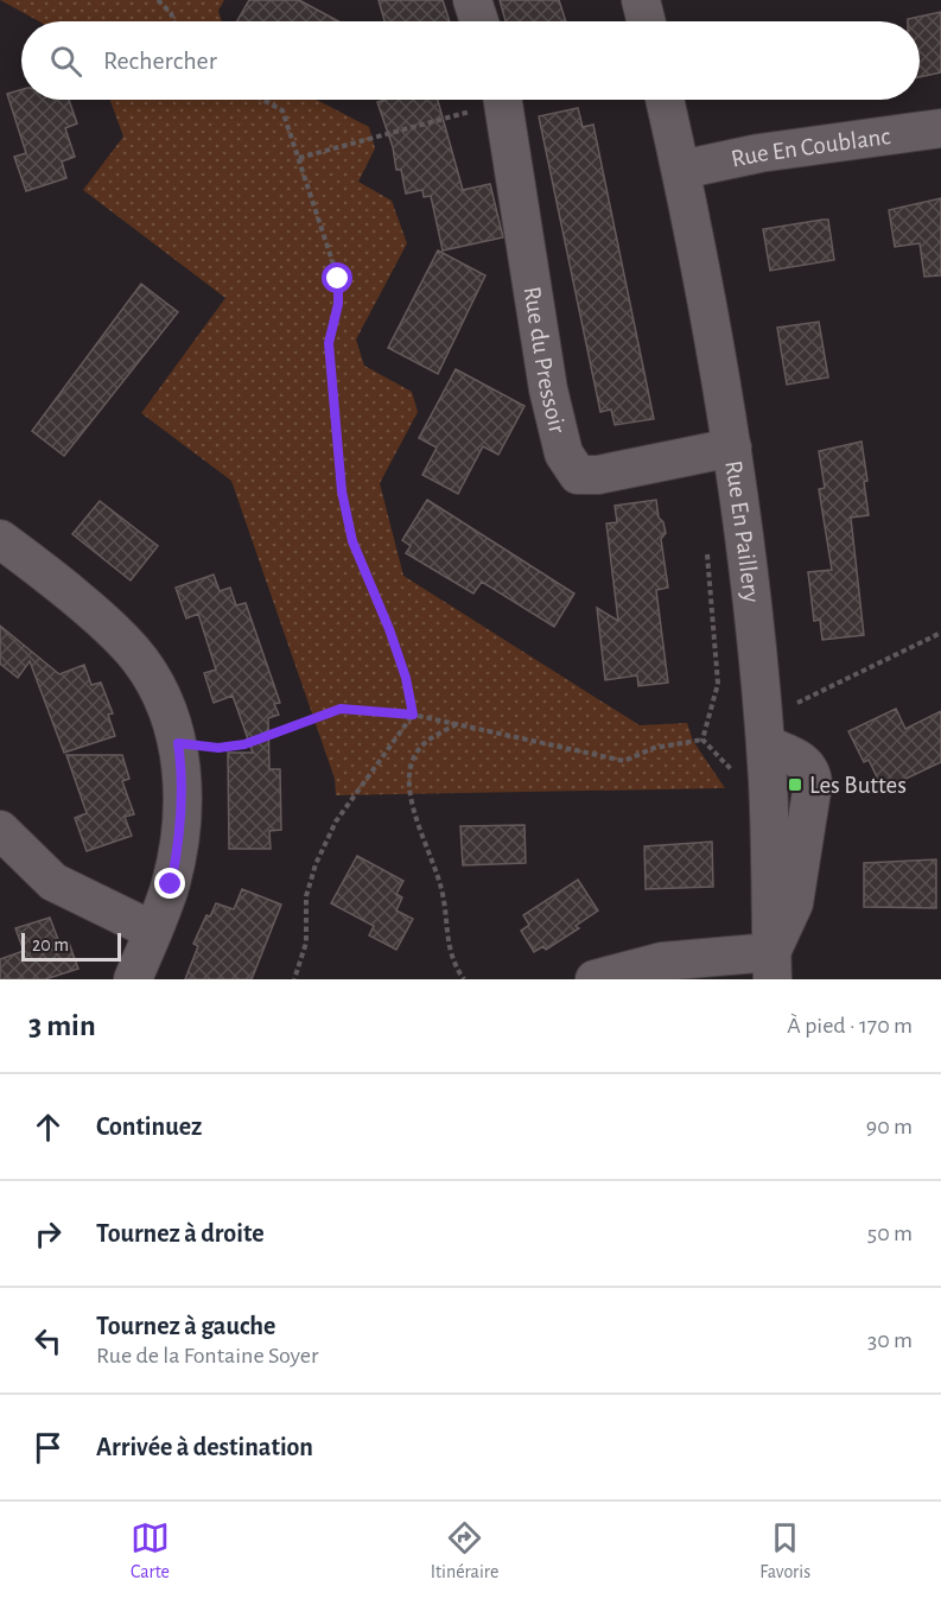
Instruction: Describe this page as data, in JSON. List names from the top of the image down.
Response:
{
  "streets": {
    "street": ["Rue En Coublanc", "Rue du Pressoir", "Rue En Paillery"]
  },
  "crossings": [
    ["Rue En Coublanc", "Rue En Paillery"],
    ["Rue du Pressoir", "Rue En Paillery"]
  ],
  "places": {
    "transit": ["Les Buttes"]
  },
  "scale_bar": "20 m",
  "page": {
    "search": "Rechercher",
    "scale": "20 m",
    "heading": ["3 min", "À pied · 170 m"],
    "list": [
      ["Continuez", "90 m"],
      ["Tournez à droite", "50 m"],
      ["Tournez à gauche", "Rue de la Fontaine Soyer", "30 m"],
      "Arrivée à destination"
    ],
    "nav": ["Carte", "Itinéraire", "Favoris"]
  }
}
